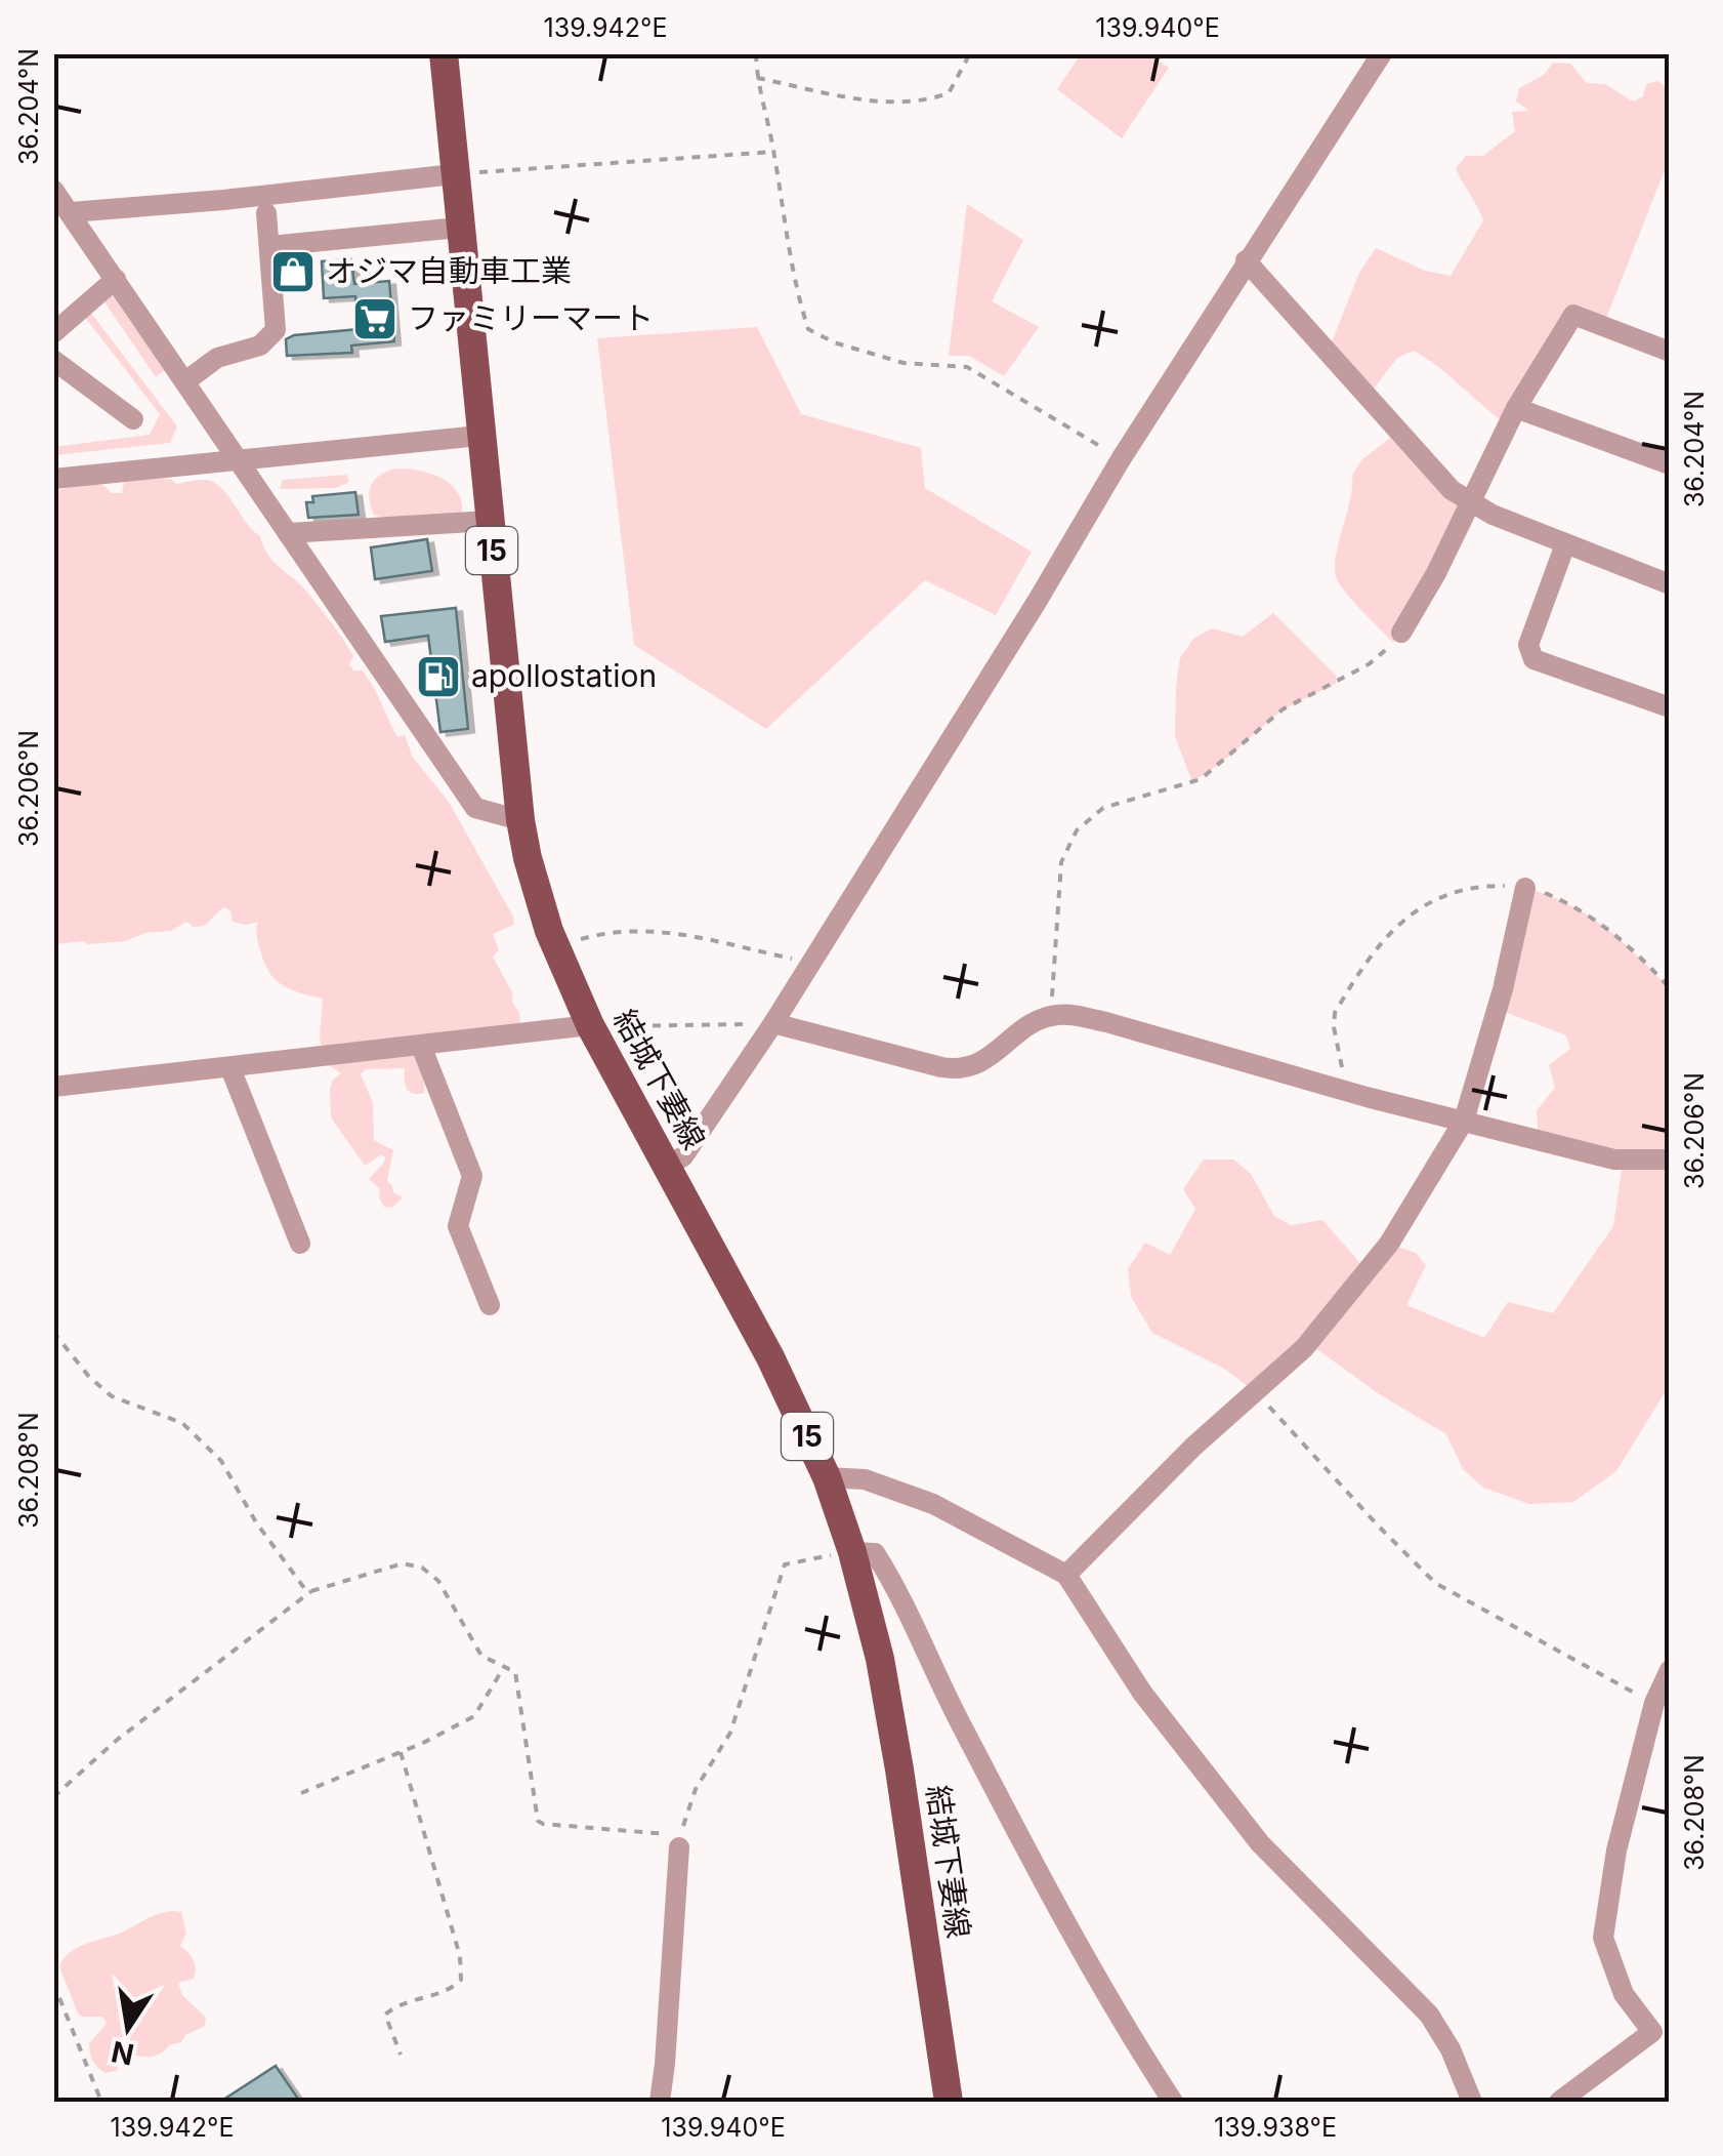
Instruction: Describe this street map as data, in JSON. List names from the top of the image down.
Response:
{
  "streets": {
    "main road": ["15", "結城下妻線"]
  },
  "places": {
    "shop": ["オジマ自動車工業"],
    "supermarket": ["ファミリーマート"],
    "fuel station": ["apollostation"]
  },
  "north": "bottom",
  "coordinates": [
    "139.942°E",
    "139.940°E",
    "36.204°N",
    "36.206°N",
    "36.208°N",
    "139.938°E"
  ]
}
